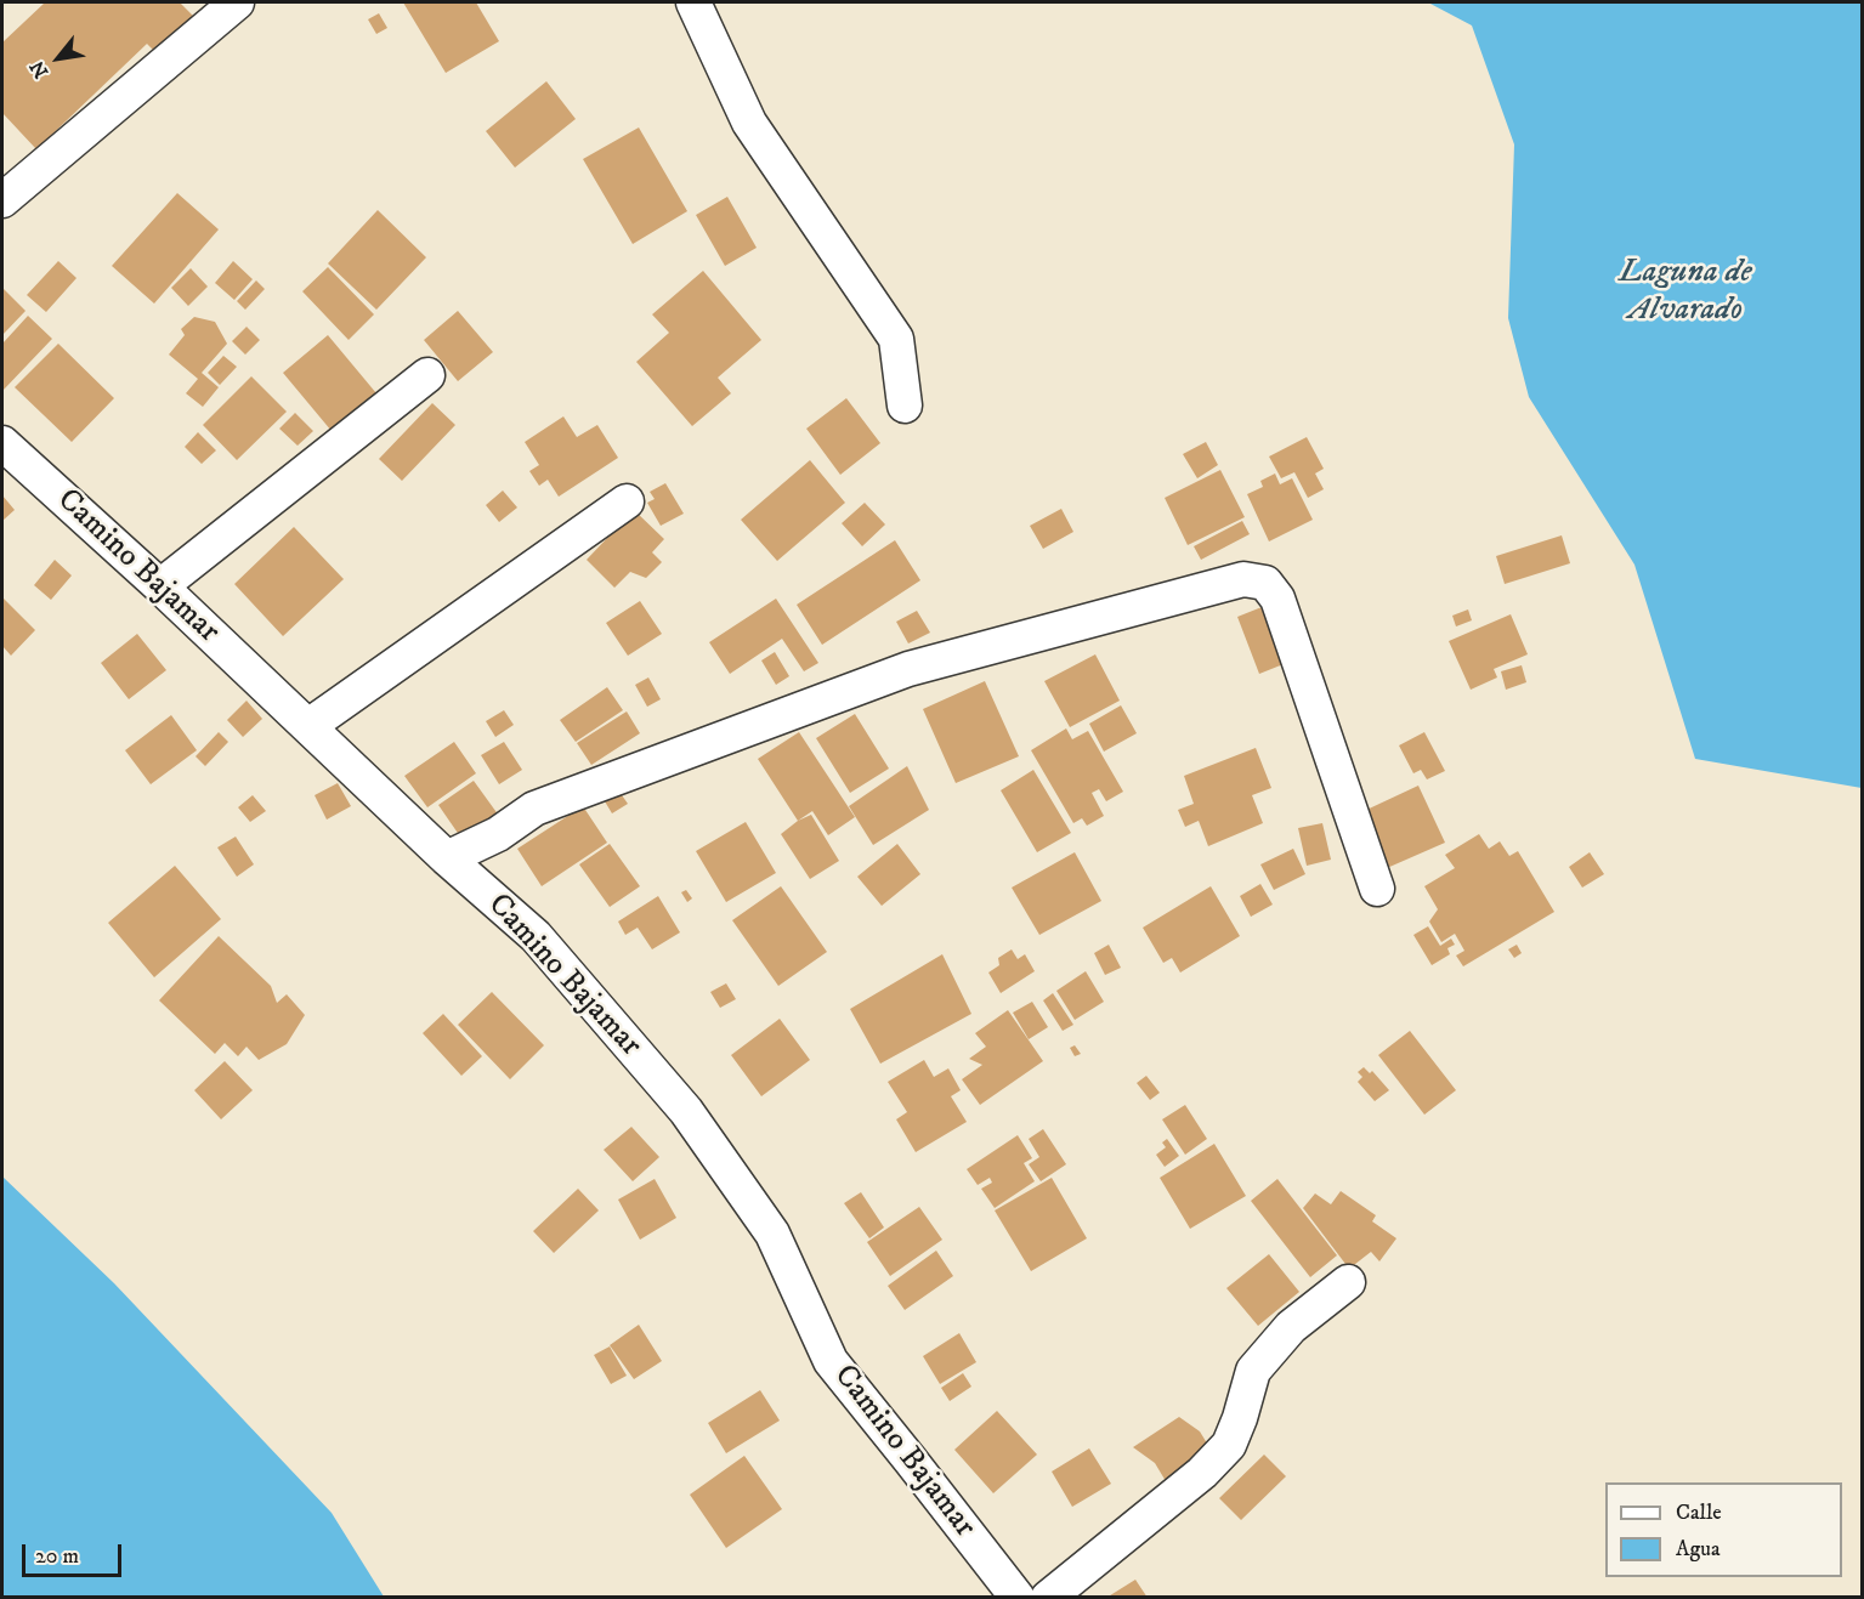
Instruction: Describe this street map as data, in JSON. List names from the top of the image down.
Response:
{
  "streets": {
    "street": ["Camino Bajamar"]
  },
  "water": ["Laguna de Alvarado"],
  "legend": ["Calle", "Agua"],
  "scale_bar": "20 m",
  "north": "bottom left"
}
